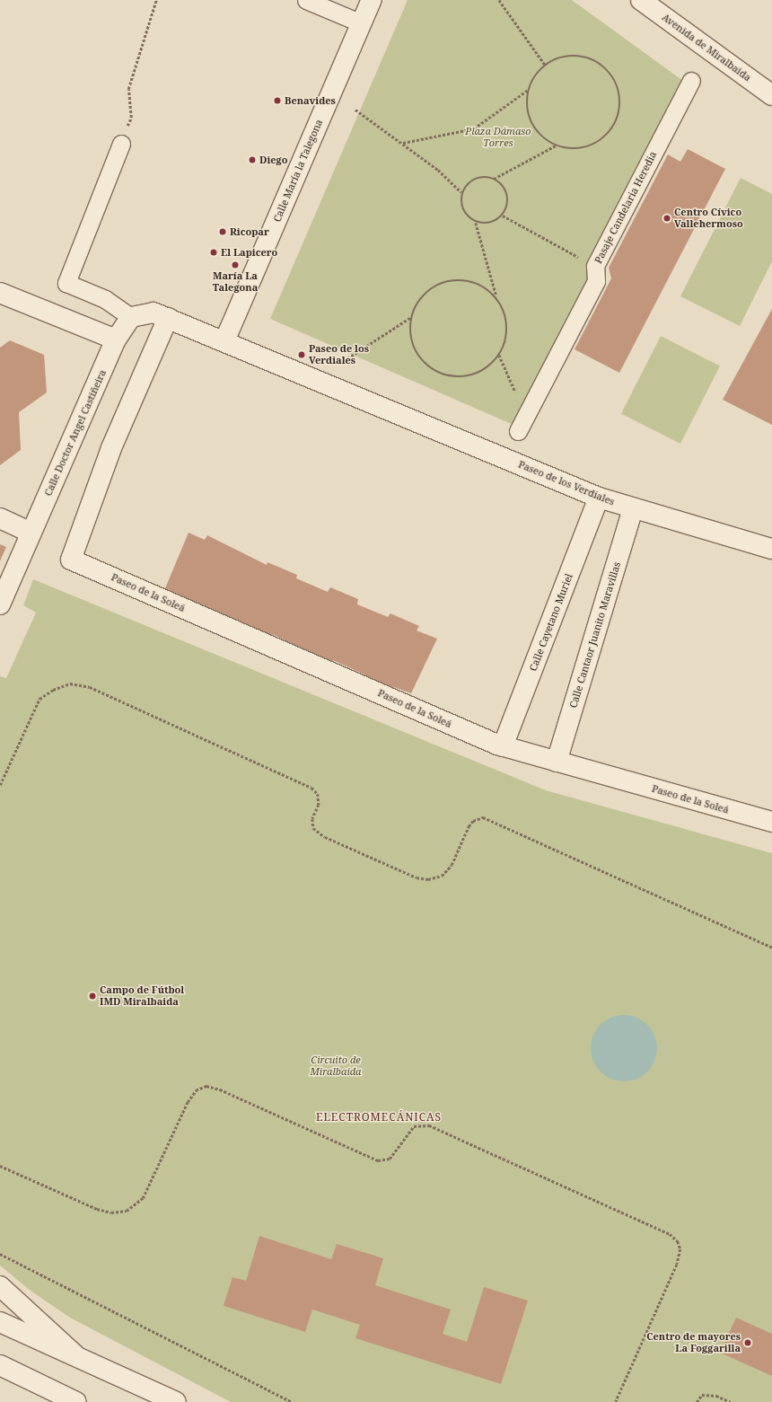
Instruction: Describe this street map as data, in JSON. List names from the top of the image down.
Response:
{
  "streets": {
    "street": [
      "Avenida de Miralbaida",
      "Calle María la Talegona",
      "Pasaje Candelaria Heredia",
      "Calle Doctor Angel Castiñeira",
      "Paseo de los Verdiales",
      "Paseo de la Soleá",
      "Calle Cayetano Muriel",
      "Calle Cantaor Juanito Maravillas"
    ]
  },
  "crossings": [
    ["Calle María la Talegona", "Paseo de los Verdiales"],
    ["Paseo de los Verdiales", "Paseo de la Soleá"],
    ["Paseo de los Verdiales", "Calle Cayetano Muriel"],
    ["Paseo de los Verdiales", "Calle Cantaor Juanito Maravillas"],
    ["Paseo de la Soleá", "Calle Cayetano Muriel"],
    ["Paseo de la Soleá", "Calle Cantaor Juanito Maravillas"]
  ],
  "districts": ["ELECTROMECÁNICAS"],
  "parks": ["Plaza Dámaso Torres", "Circuito de Miralbaida"],
  "places": [
    "Benavides",
    "Diego",
    "Centro Cívico Vallehermoso",
    "Ricopar",
    "El Lapicero",
    "María La Talegona",
    "Paseo de los Verdiales",
    "Campo de Fútbol IMD Miralbaida",
    "Centro de mayores La Foggarilla"
  ]
}
